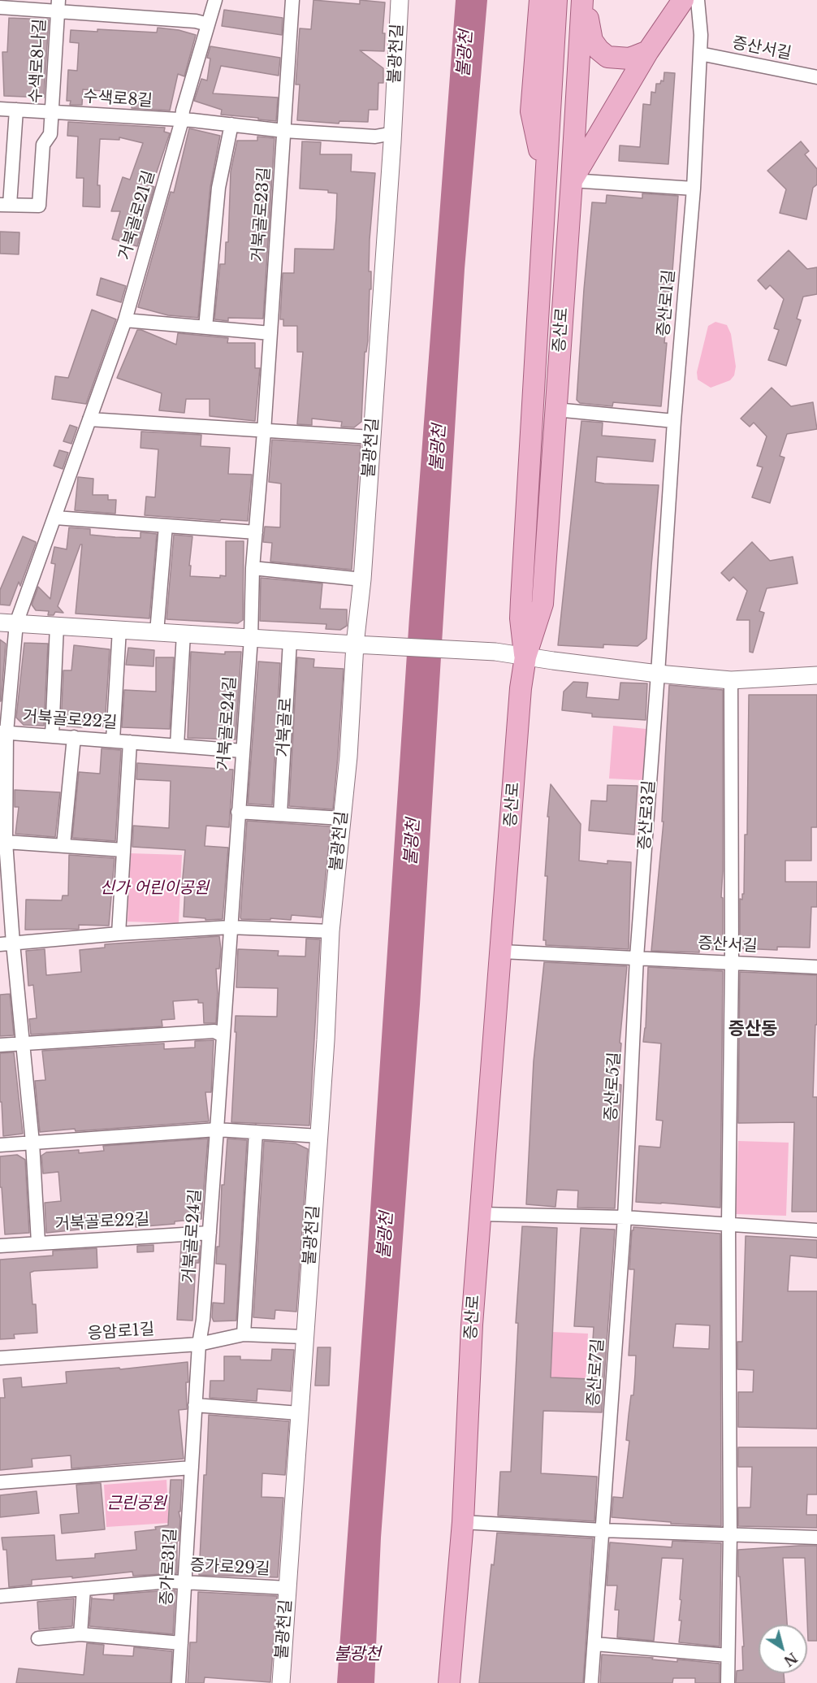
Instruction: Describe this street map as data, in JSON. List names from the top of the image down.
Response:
{
  "streets": {
    "main road": ["증산로"],
    "street": [
      "증산서길",
      "불광천길",
      "수색로8나길",
      "수색로8길",
      "거북골로23길",
      "거북골로21길",
      "증산로1길",
      "거북골로22길",
      "거북골로24길",
      "거북골로",
      "증산로3길",
      "증산로5길",
      "응암로1길",
      "증산로7길",
      "증가로31길",
      "증가로29길"
    ]
  },
  "crossings": [
    ["증산서길", "증산로1길"],
    ["증산서길", "증산로3길"],
    ["증산서길", "증산로5길"],
    ["불광천길", "응암로1길"],
    ["불광천길", "증가로29길"],
    ["수색로8나길", "수색로8길"],
    ["수색로8나길", "거북골로21길"],
    ["수색로8길", "거북골로21길"],
    ["거북골로23길", "거북골로24길"],
    ["거북골로21길", "거북골로22길"],
    ["증산로1길", "증산로3길"],
    ["거북골로22길", "거북골로24길"],
    ["거북골로24길", "응암로1길"],
    ["거북골로24길", "증가로31길"],
    ["증산로3길", "증산로5길"],
    ["증산로5길", "증산로7길"],
    ["응암로1길", "증가로31길"],
    ["증가로31길", "증가로29길"]
  ],
  "districts": ["증산동"],
  "water": ["불광천"],
  "parks": ["신가 어린이공원", "근린공원"],
  "north": "bottom right"
}
